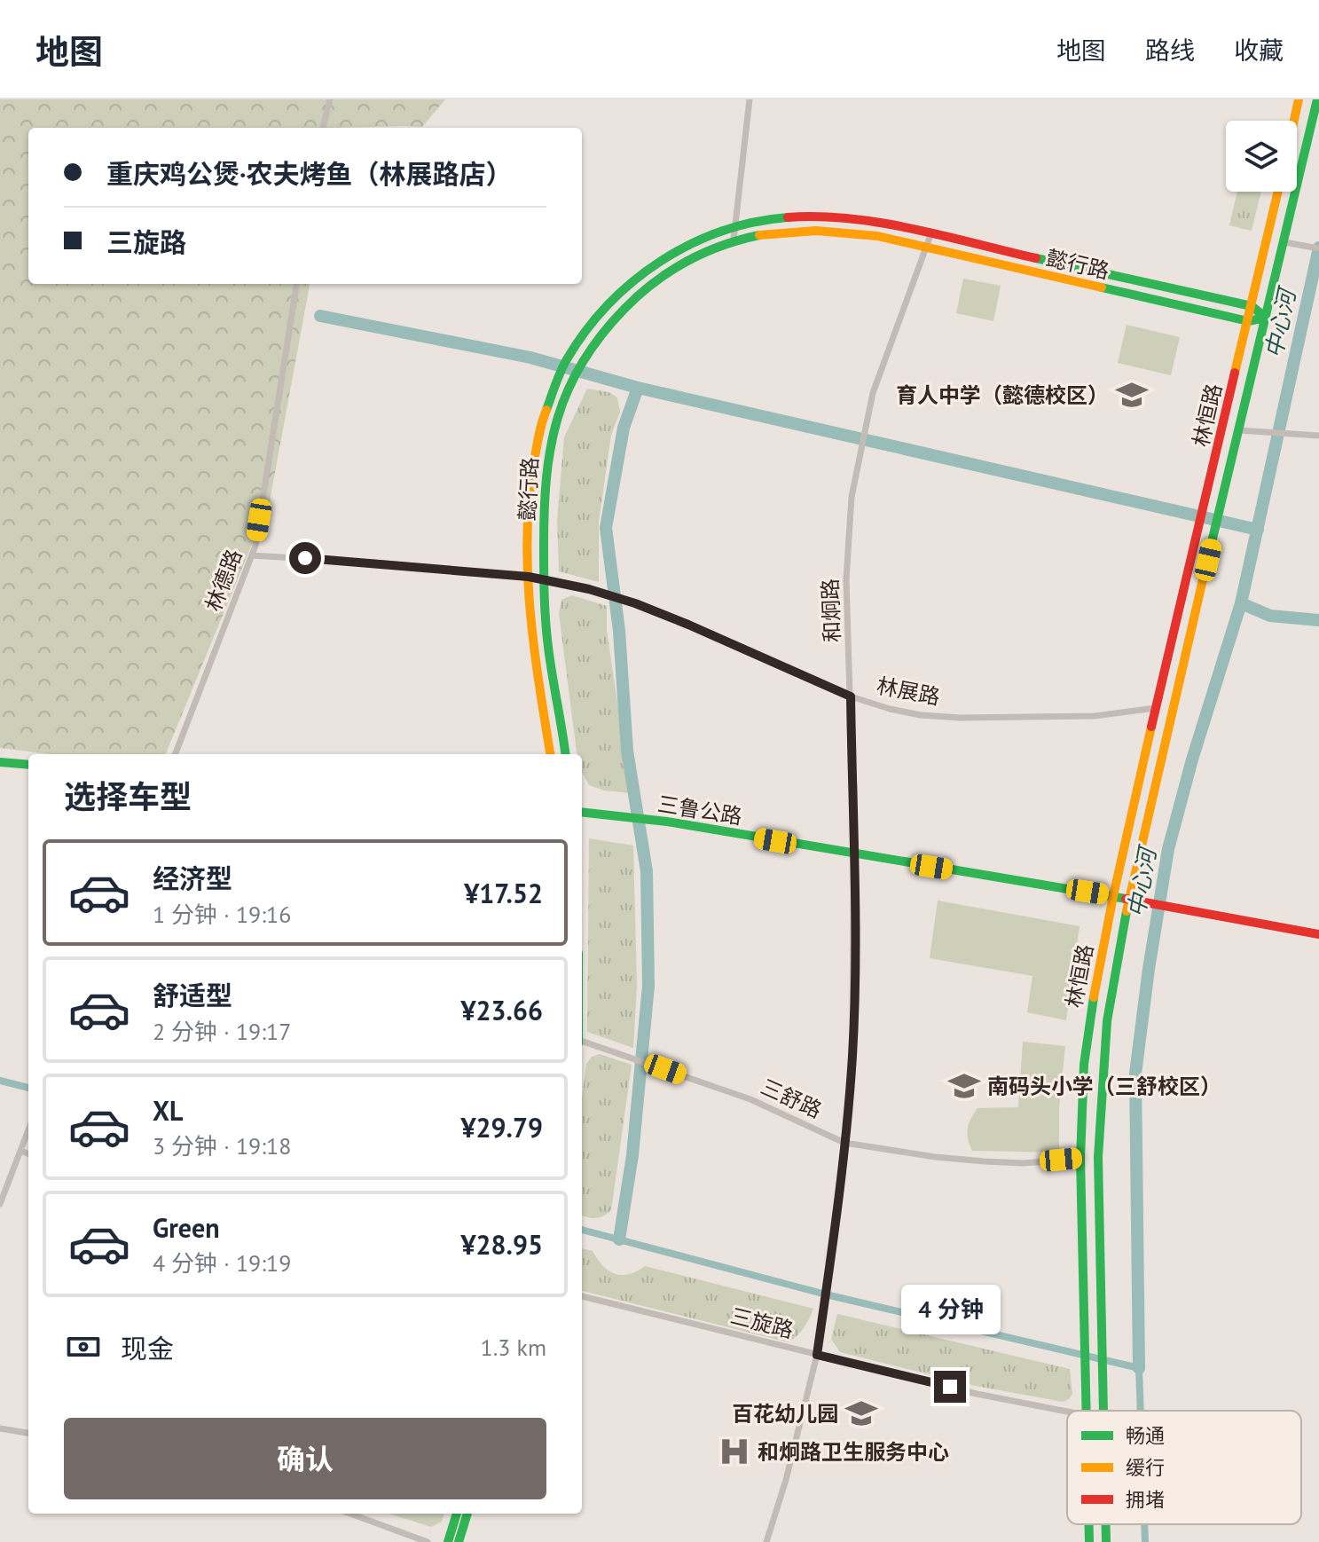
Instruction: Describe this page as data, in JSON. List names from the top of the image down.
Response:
{
  "streets": {
    "main road": ["懿行路", "林恒路", "三鲁公路"],
    "street": [
      "林德路",
      "和炯路",
      "林展路",
      "三舒路",
      "三旋路"
    ]
  },
  "crossings": [
    ["懿行路", "林恒路"],
    ["懿行路", "和炯路"],
    ["懿行路", "林展路"],
    ["林恒路", "林展路"],
    ["林恒路", "三鲁公路"],
    ["林恒路", "三舒路"],
    ["林德路", "林展路"],
    ["和炯路", "林展路"],
    ["和炯路", "三鲁公路"],
    ["和炯路", "三舒路"],
    ["和炯路", "三旋路"]
  ],
  "water": ["中心河"],
  "places": {
    "school or university": ["育人中学（懿德校区）", "南码头小学（三舒校区）", "百花幼儿园"],
    "hospital": ["和炯路卫生服务中心"]
  },
  "legend": ["畅通", "缓行", "拥堵"],
  "page": {
    "header": "地图",
    "nav": ["地图", "路线", "收藏"],
    "banner": ["重庆鸡公煲·农夫烤鱼（林展路店）", "三旋路"],
    "heading": "选择车型",
    "list": [
      {
        "name": "经济型",
        "note": "1 分钟 · 19:16",
        "value": "¥17.52"
      },
      {
        "name": "舒适型",
        "note": "2 分钟 · 19:17",
        "value": "¥23.66"
      },
      {
        "name": "XL",
        "note": "3 分钟 · 19:18",
        "value": "¥29.79"
      },
      {
        "name": "Green",
        "note": "4 分钟 · 19:19",
        "value": "¥28.95"
      }
    ],
    "bubble": "4 分钟",
    "pay": ["现金", "1.3 km"],
    "buttons": "确认"
  }
}
